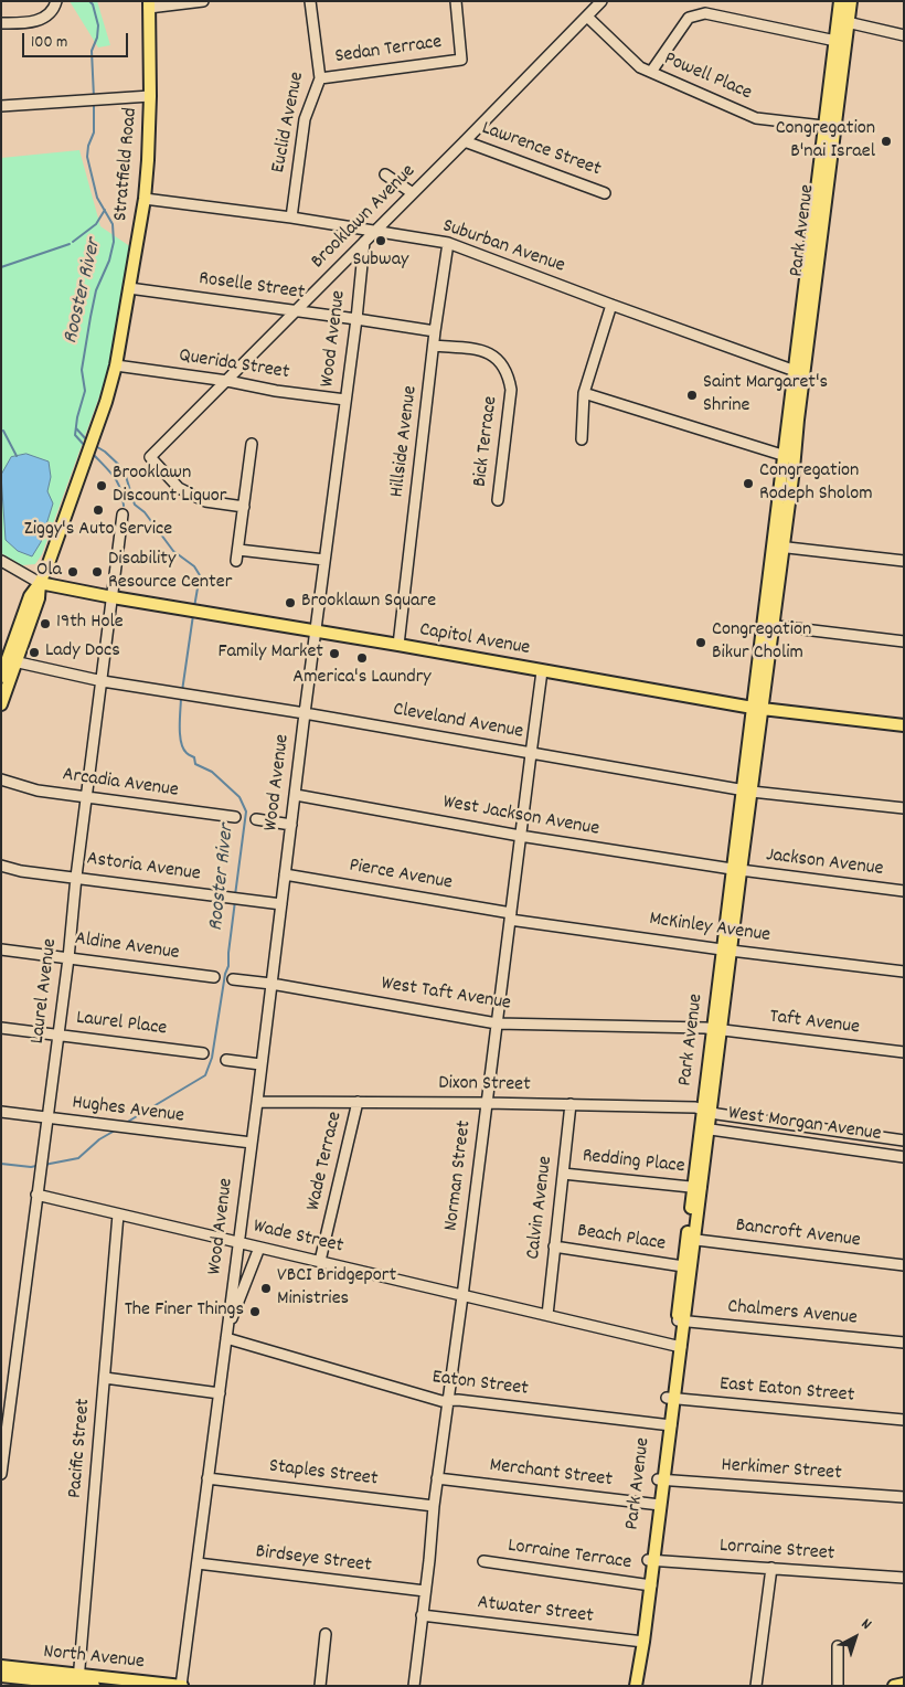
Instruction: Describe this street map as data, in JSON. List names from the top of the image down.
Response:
{
  "streets": {
    "main road": [
      "Stratfield Road",
      "Park Avenue",
      "Capitol Avenue",
      "North Avenue"
    ],
    "street": [
      "Sedan Terrace",
      "Powell Place",
      "Euclid Avenue",
      "Lawrence Street",
      "Brooklawn Avenue",
      "Suburban Avenue",
      "Roselle Street",
      "Wood Avenue",
      "Querida Street",
      "Hillside Avenue",
      "Bick Terrace",
      "Cleveland Avenue",
      "Arcadia Avenue",
      "West Jackson Avenue",
      "Jackson Avenue",
      "Astoria Avenue",
      "Pierce Avenue",
      "McKinley Avenue",
      "Aldine Avenue",
      "Laurel Avenue",
      "West Taft Avenue",
      "Taft Avenue",
      "Laurel Place",
      "Dixon Street",
      "Hughes Avenue",
      "West Morgan Avenue",
      "Wade Terrace",
      "Redding Place",
      "Norman Street",
      "Calvin Avenue",
      "Bancroft Avenue",
      "Wade Street",
      "Beach Place",
      "Chalmers Avenue",
      "Eaton Street",
      "East Eaton Street",
      "Pacific Street",
      "Herkimer Street",
      "Staples Street",
      "Merchant Street",
      "Lorraine Street",
      "Lorraine Terrace",
      "Birdseye Street",
      "Atwater Street"
    ]
  },
  "crossings": [
    ["Sedan Terrace", "Euclid Avenue"],
    ["Powell Place", "Brooklawn Avenue"],
    ["Powell Place", "Park Avenue"],
    ["Euclid Avenue", "Suburban Avenue"],
    ["Lawrence Street", "Brooklawn Avenue"],
    ["Stratfield Road", "Suburban Avenue"],
    ["Stratfield Road", "Roselle Street"],
    ["Stratfield Road", "Querida Street"],
    ["Stratfield Road", "Capitol Avenue"],
    ["Brooklawn Avenue", "Suburban Avenue"],
    ["Brooklawn Avenue", "Roselle Street"],
    ["Brooklawn Avenue", "Wood Avenue"],
    ["Brooklawn Avenue", "Querida Street"],
    ["Park Avenue", "Suburban Avenue"],
    ["Park Avenue", "Capitol Avenue"],
    ["Park Avenue", "Cleveland Avenue"],
    ["Park Avenue", "West Jackson Avenue"],
    ["Park Avenue", "Jackson Avenue"],
    ["Park Avenue", "McKinley Avenue"],
    ["Park Avenue", "West Taft Avenue"],
    ["Park Avenue", "Taft Avenue"],
    ["Park Avenue", "Dixon Street"],
    ["Park Avenue", "West Morgan Avenue"],
    ["Park Avenue", "Redding Place"],
    ["Park Avenue", "Bancroft Avenue"],
    ["Park Avenue", "Wade Street"],
    ["Park Avenue", "Beach Place"],
    ["Park Avenue", "Chalmers Avenue"],
    ["Park Avenue", "Eaton Street"],
    ["Park Avenue", "East Eaton Street"],
    ["Park Avenue", "Herkimer Street"],
    ["Park Avenue", "Merchant Street"],
    ["Park Avenue", "Lorraine Street"],
    ["Park Avenue", "Lorraine Terrace"],
    ["Park Avenue", "Atwater Street"],
    ["Suburban Avenue", "Hillside Avenue"],
    ["Roselle Street", "Wood Avenue"],
    ["Roselle Street", "Hillside Avenue"],
    ["Wood Avenue", "Querida Street"],
    ["Wood Avenue", "Capitol Avenue"],
    ["Wood Avenue", "Cleveland Avenue"],
    ["Wood Avenue", "West Jackson Avenue"],
    ["Wood Avenue", "Astoria Avenue"],
    ["Wood Avenue", "Pierce Avenue"],
    ["Wood Avenue", "West Taft Avenue"],
    ["Wood Avenue", "Dixon Street"],
    ["Wood Avenue", "Hughes Avenue"],
    ["Wood Avenue", "Wade Street"],
    ["Wood Avenue", "Eaton Street"],
    ["Wood Avenue", "Staples Street"],
    ["Wood Avenue", "Birdseye Street"],
    ["Wood Avenue", "North Avenue"],
    ["Hillside Avenue", "Bick Terrace"],
    ["Hillside Avenue", "Capitol Avenue"],
    ["Capitol Avenue", "Laurel Avenue"],
    ["Capitol Avenue", "Norman Street"],
    ["Cleveland Avenue", "Laurel Avenue"],
    ["Cleveland Avenue", "Norman Street"],
    ["Arcadia Avenue", "Laurel Avenue"],
    ["West Jackson Avenue", "Jackson Avenue"],
    ["West Jackson Avenue", "Norman Street"],
    ["Astoria Avenue", "Laurel Avenue"],
    ["Pierce Avenue", "McKinley Avenue"],
    ["Pierce Avenue", "Norman Street"],
    ["McKinley Avenue", "Norman Street"],
    ["Aldine Avenue", "Laurel Avenue"],
    ["Laurel Avenue", "Laurel Place"],
    ["Laurel Avenue", "Hughes Avenue"],
    ["Laurel Avenue", "Wade Street"],
    ["West Taft Avenue", "Taft Avenue"],
    ["West Taft Avenue", "Norman Street"],
    ["Dixon Street", "West Morgan Avenue"],
    ["Dixon Street", "Wade Terrace"],
    ["Dixon Street", "Norman Street"],
    ["Dixon Street", "Calvin Avenue"],
    ["Wade Terrace", "Wade Street"],
    ["Redding Place", "Calvin Avenue"],
    ["Norman Street", "Wade Street"],
    ["Norman Street", "Eaton Street"],
    ["Norman Street", "Staples Street"],
    ["Norman Street", "Merchant Street"],
    ["Norman Street", "Birdseye Street"],
    ["Norman Street", "Atwater Street"],
    ["Calvin Avenue", "Wade Street"],
    ["Calvin Avenue", "Beach Place"],
    ["Wade Street", "Pacific Street"],
    ["Pacific Street", "North Avenue"]
  ],
  "water": ["Rooster River"],
  "places": [
    "Congregation B'nai Israel",
    "Subway",
    "Saint Margaret's Shrine",
    "Congregation Rodeph Sholom",
    "Brooklawn Discount Liquor",
    "Ziggy's Auto Service",
    "Ola",
    "Disability Resource Center",
    "Brooklawn Square",
    "19th Hole",
    "Congregation Bikur Cholim",
    "Lady Docs",
    "Family Market",
    "America's Laundry",
    "VBCI Bridgeport Ministries",
    "The Finer Things"
  ],
  "scale_bar": "100 m",
  "north": "top right"
}
